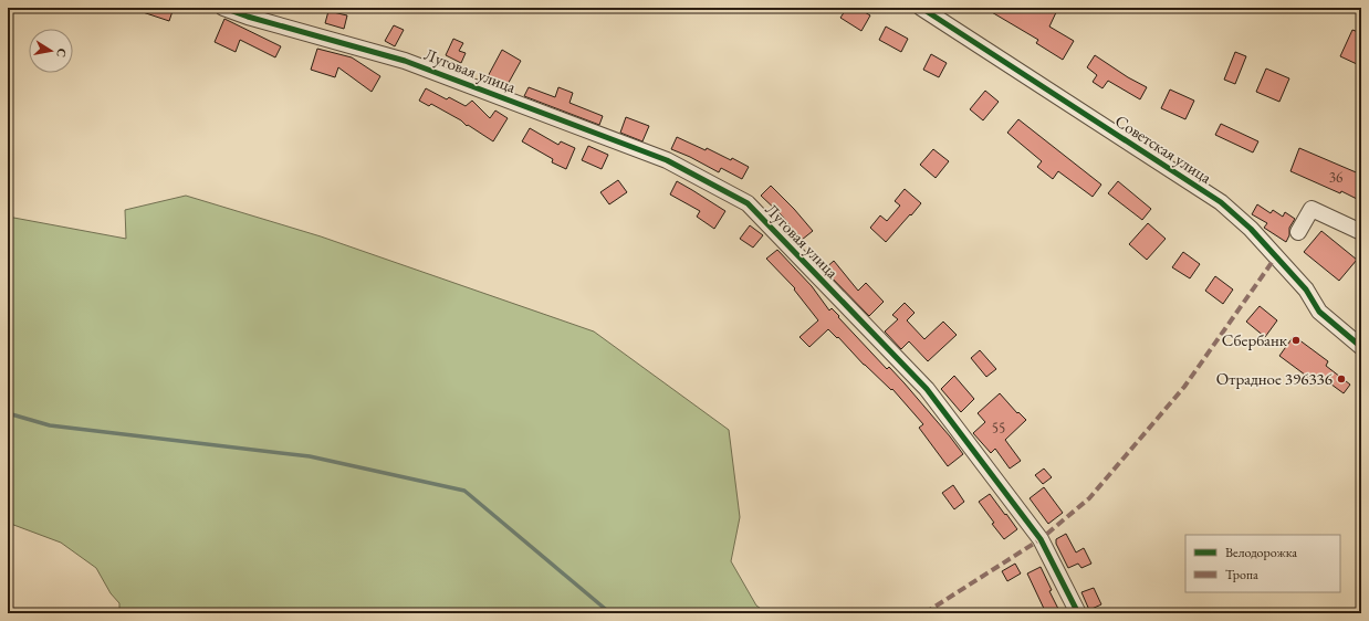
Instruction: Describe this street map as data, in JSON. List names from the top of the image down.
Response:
{
  "streets": {
    "street": ["Луговая улица", "Советская улица"]
  },
  "places": ["Сбербанк", "Отрадное 396336"],
  "house_numbers": ["36", "55"],
  "legend": ["Велодорожка", "Тропа"],
  "north": "right"
}
